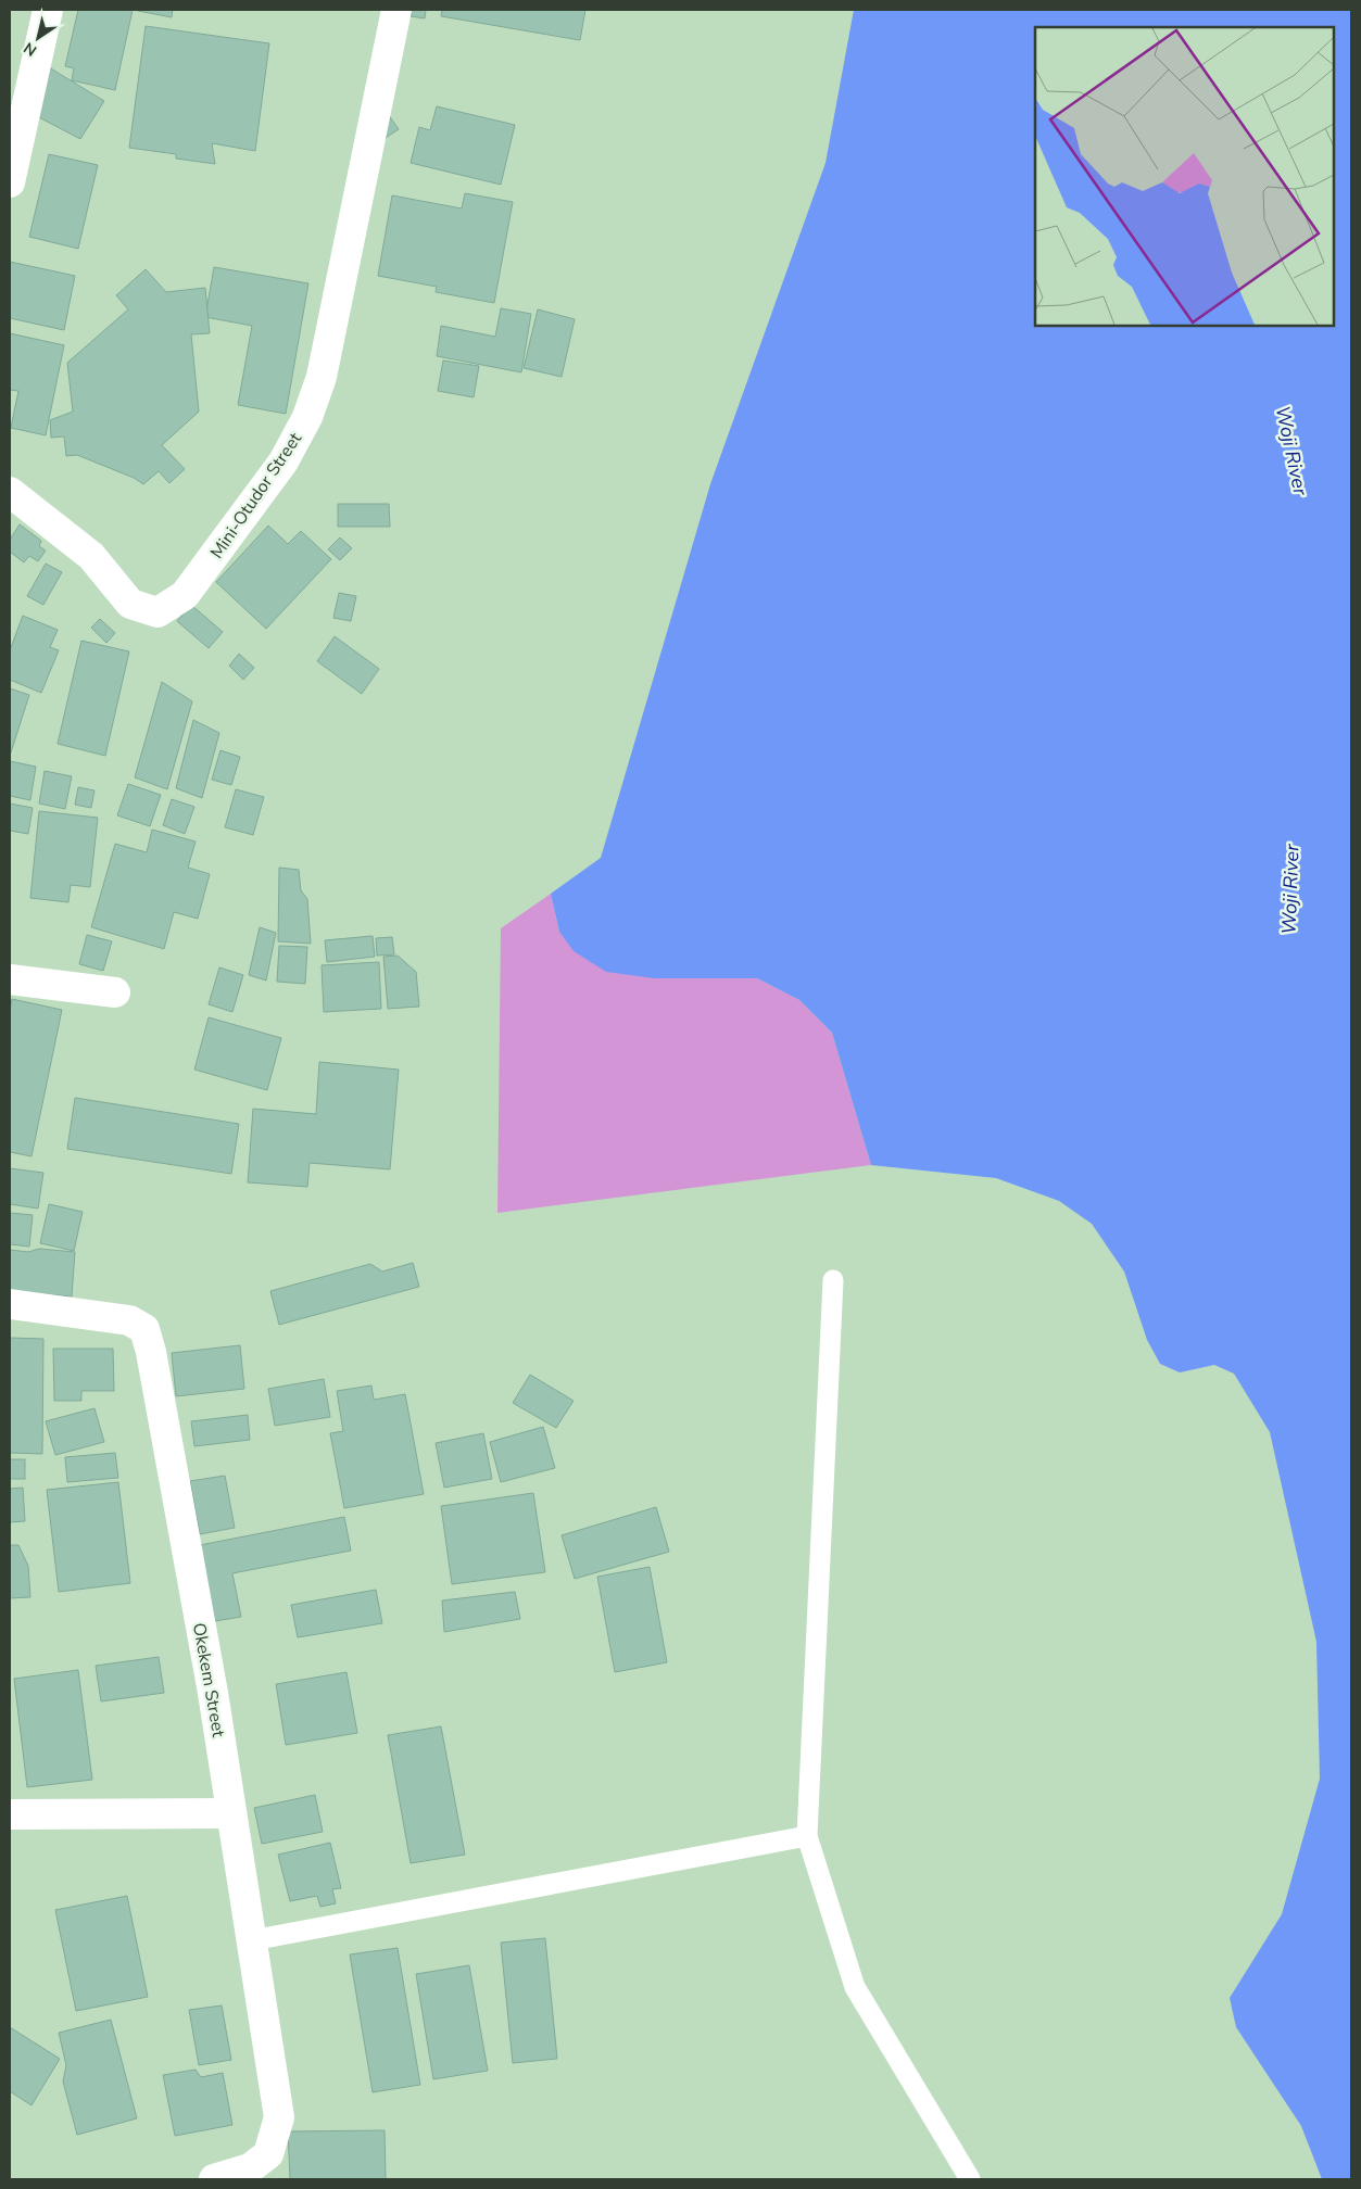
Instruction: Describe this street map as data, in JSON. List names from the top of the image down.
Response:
{
  "streets": {
    "street": ["Mini-Otudor Street", "Okekem Street"]
  },
  "water": ["Woji River"],
  "north": "bottom left"
}
